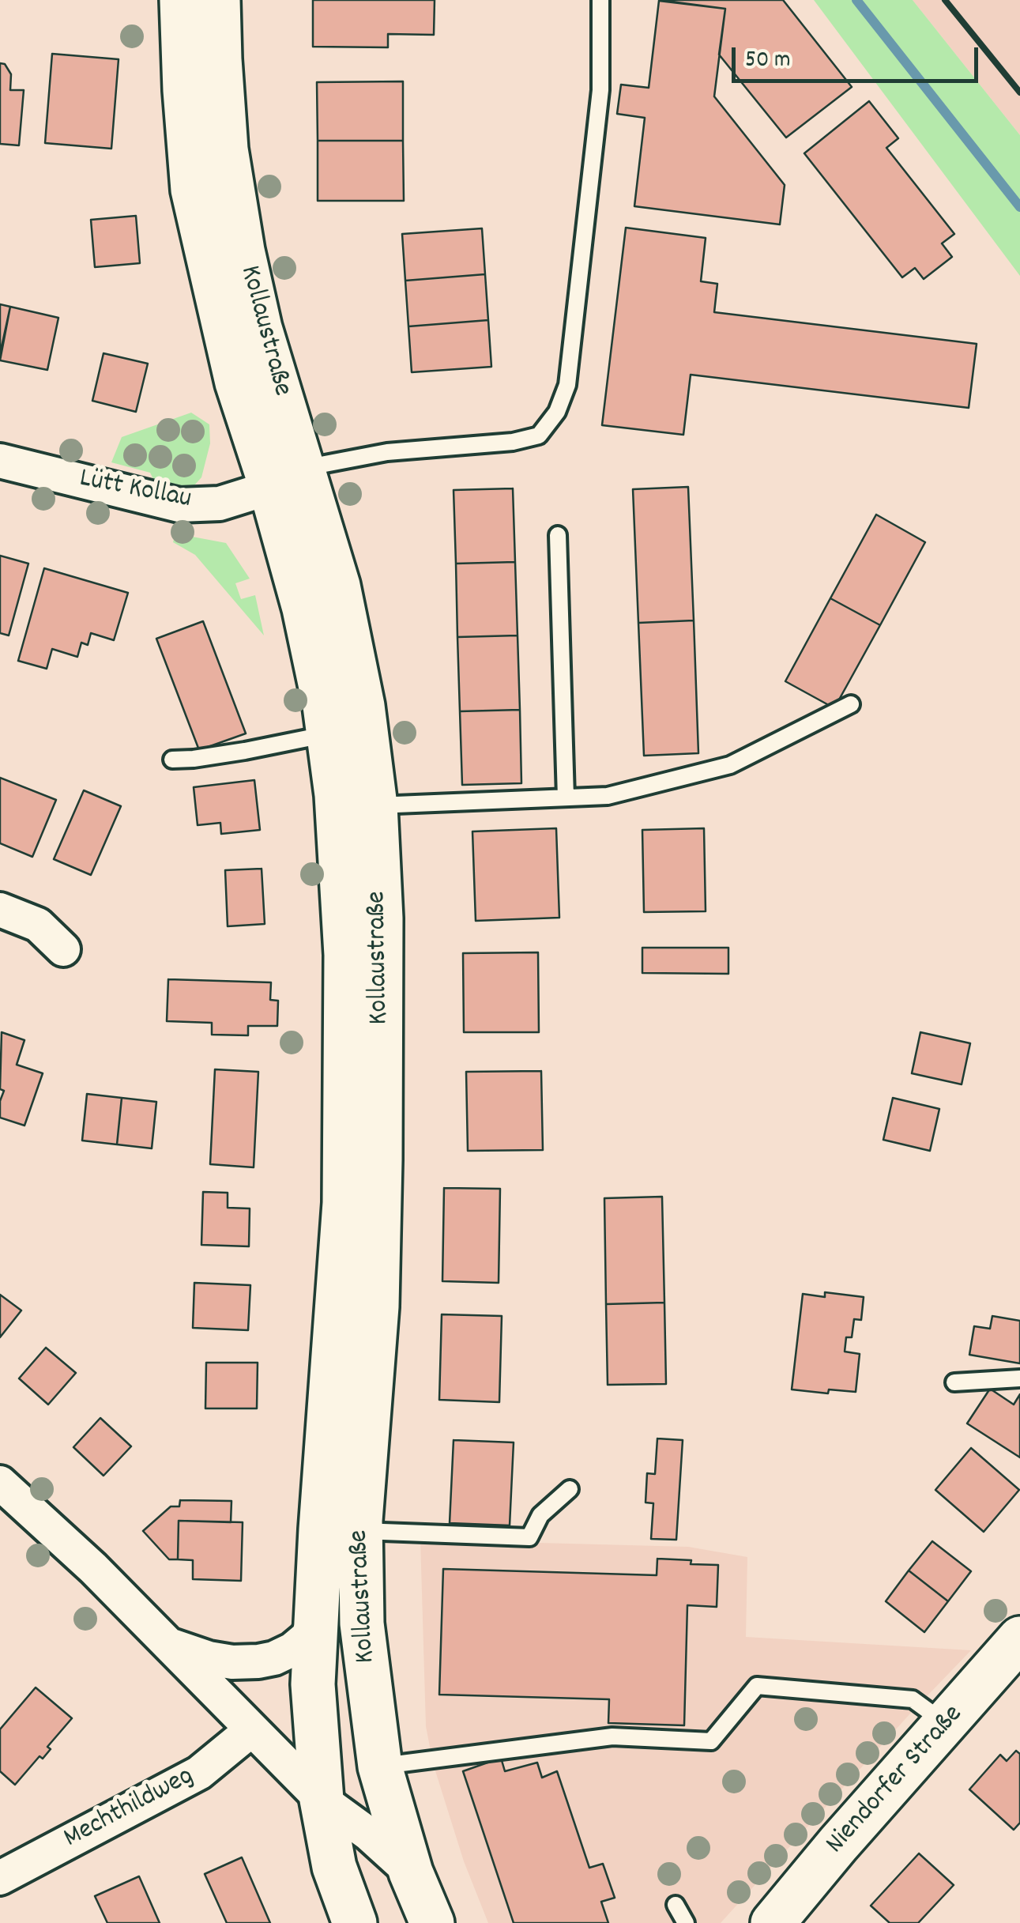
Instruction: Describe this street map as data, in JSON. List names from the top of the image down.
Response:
{
  "streets": {
    "main road": ["Kollaustraße", "Niendorfer Straße"],
    "street": ["Lütt Kollau", "Mechthildweg"]
  },
  "crossings": [
    ["Kollaustraße", "Lütt Kollau"]
  ],
  "scale_bar": "50 m"
}
